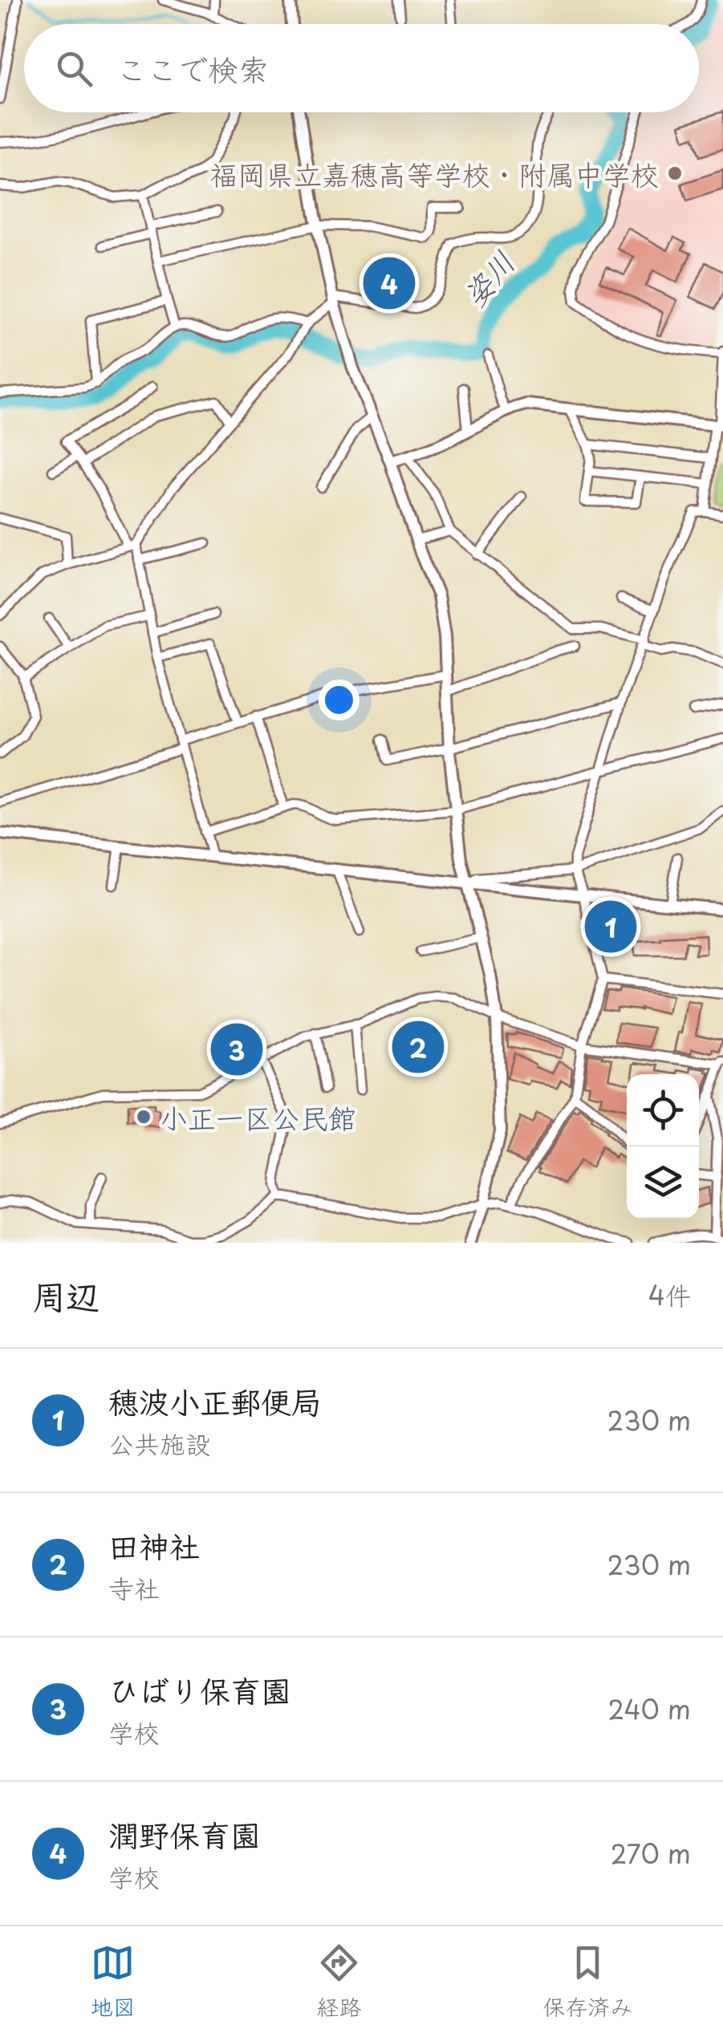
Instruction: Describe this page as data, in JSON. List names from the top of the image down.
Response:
{
  "water": ["姿川"],
  "places": ["福岡県立嘉穂高等学校・附属中学校", "小正一区公民館"],
  "page": {
    "search": "ここで検索",
    "pins": [
      "4",
      "1",
      "2",
      "3"
    ],
    "heading": ["周辺", "4件"],
    "list": [
      {
        "mark": "1",
        "name": "穂波小正郵便局",
        "note": "公共施設",
        "value": "230 m"
      },
      {
        "mark": "2",
        "name": "田神社",
        "note": "寺社",
        "value": "230 m"
      },
      {
        "mark": "3",
        "name": "ひばり保育園",
        "note": "学校",
        "value": "240 m"
      },
      {
        "mark": "4",
        "name": "潤野保育園",
        "note": "学校",
        "value": "270 m"
      }
    ],
    "nav": ["地図", "経路", "保存済み"]
  }
}
